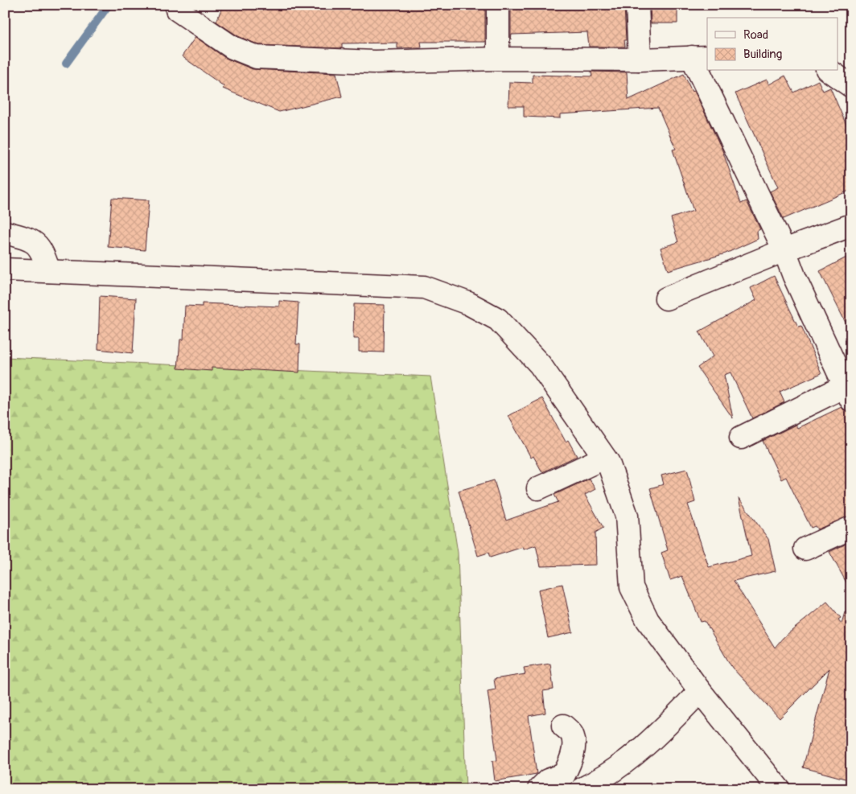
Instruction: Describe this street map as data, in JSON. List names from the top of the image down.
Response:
{
  "legend": ["Road", "Building"]
}
